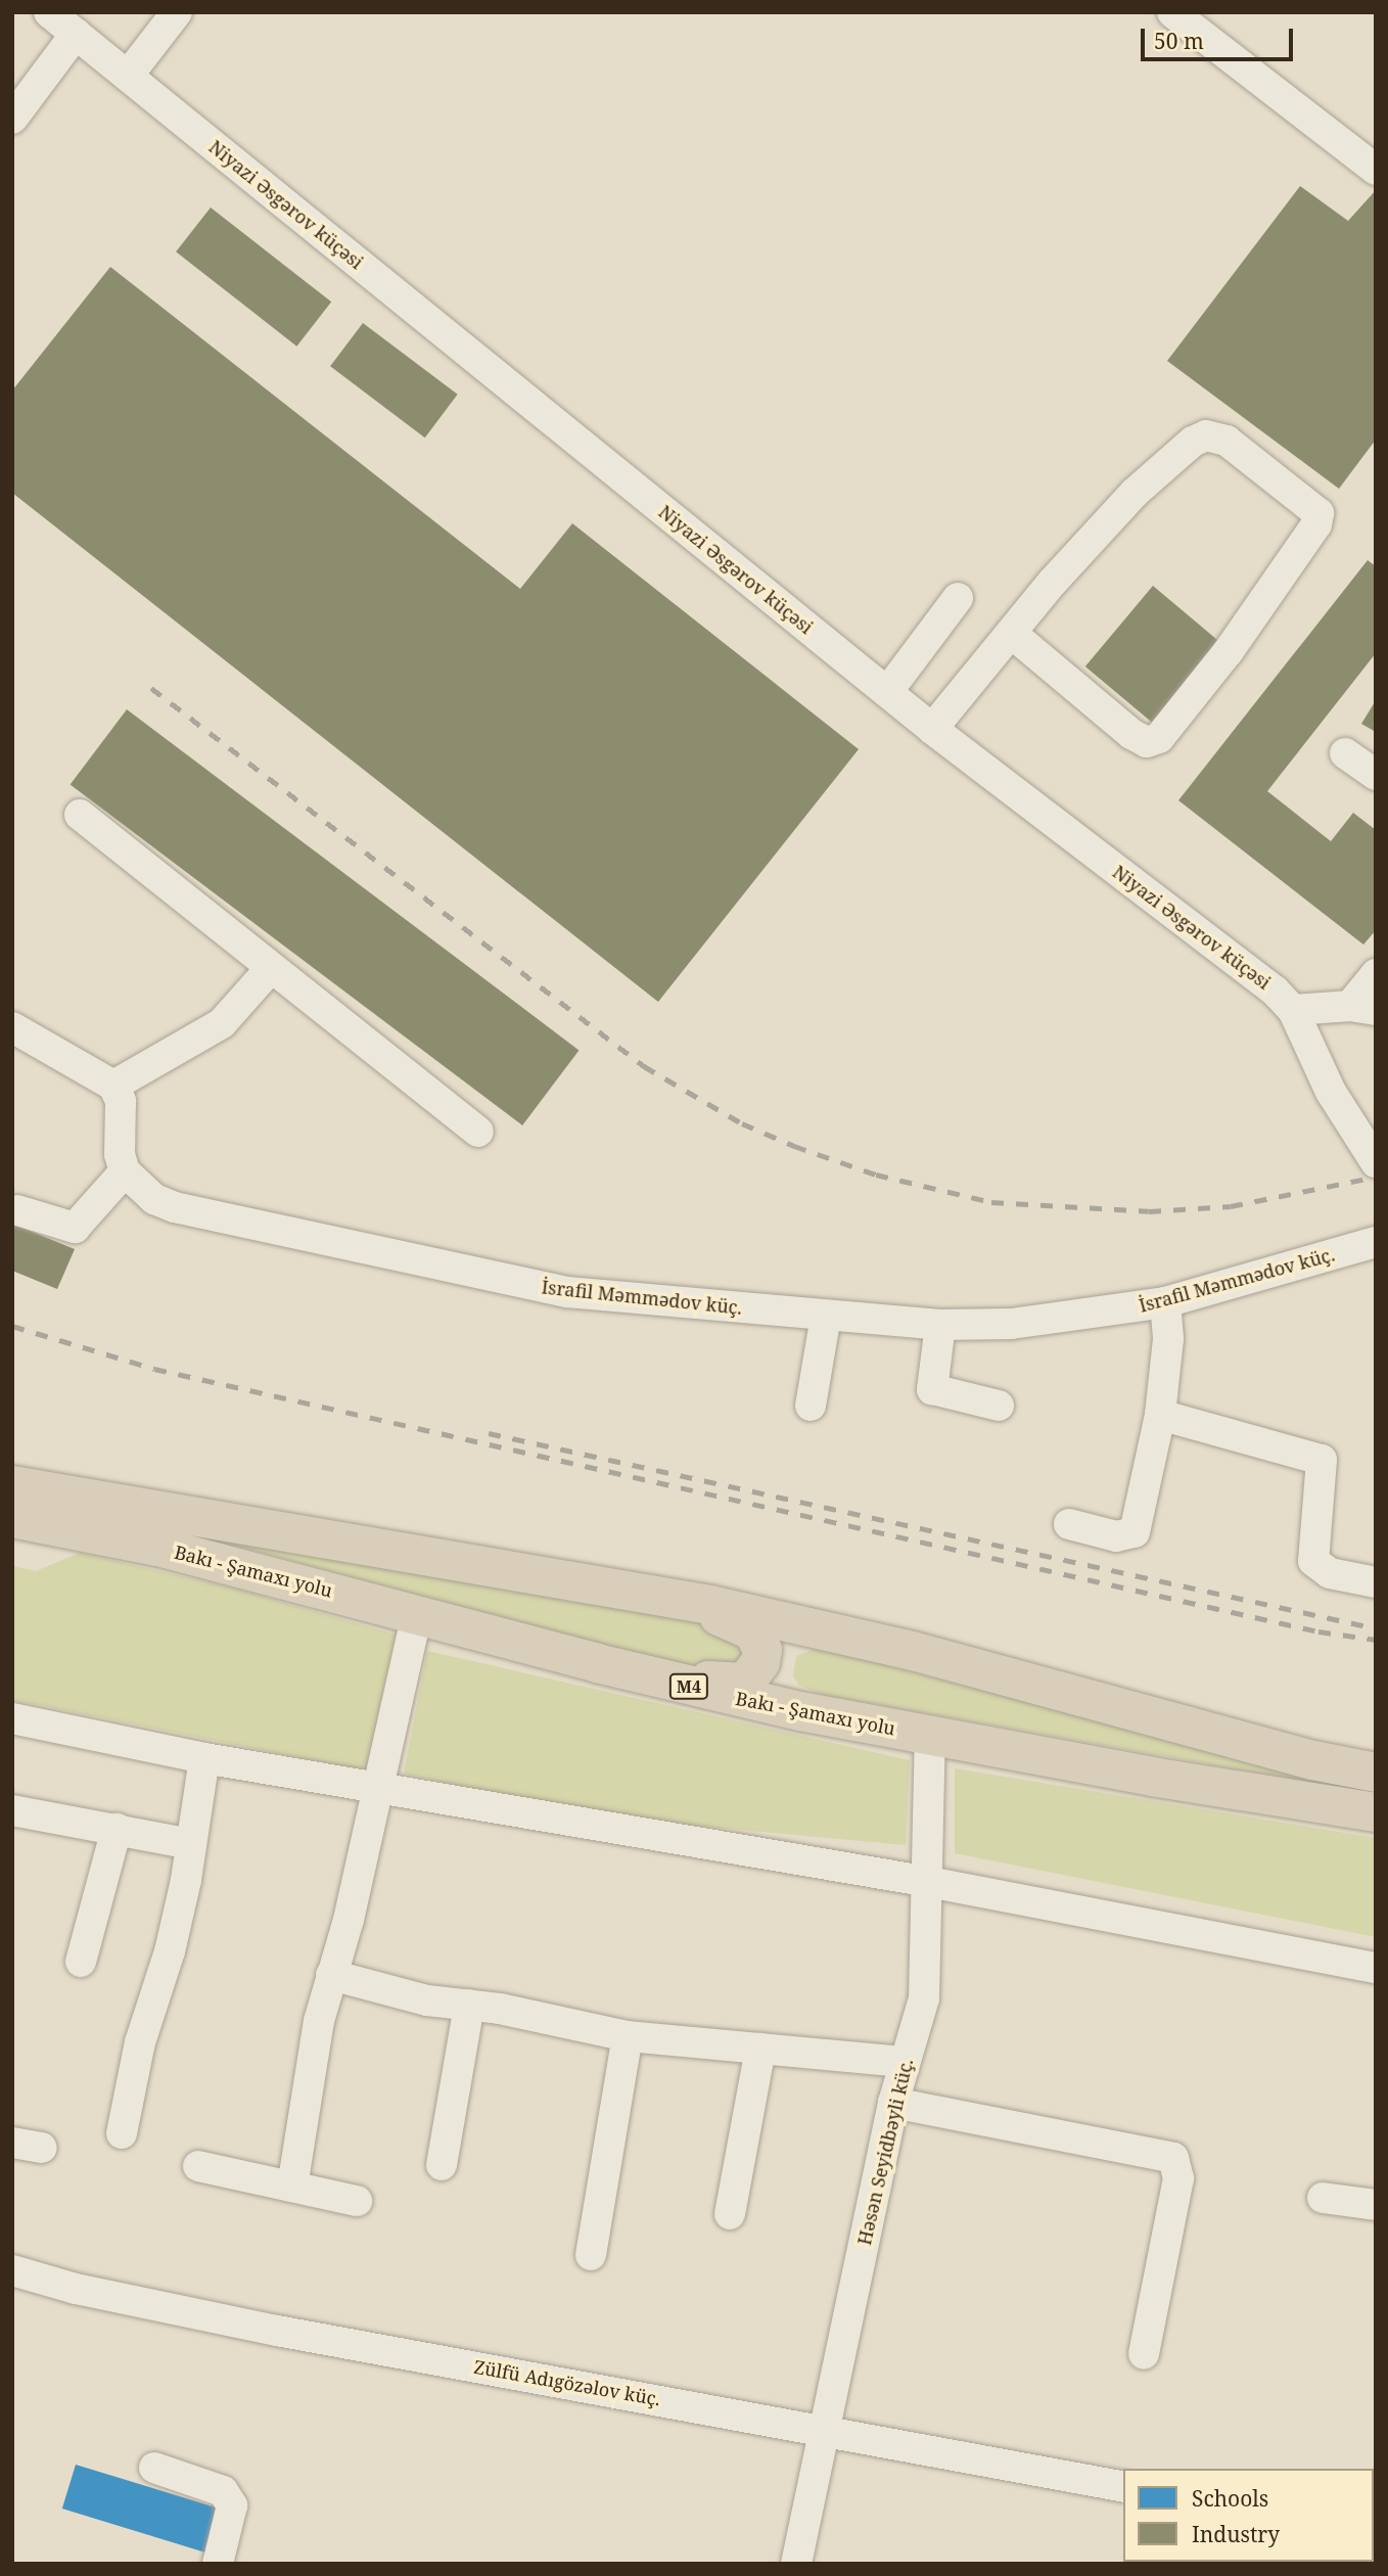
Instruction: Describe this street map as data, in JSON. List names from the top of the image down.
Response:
{
  "streets": {
    "highway": ["Bakı - Şamaxı yolu", "M4"],
    "street": [
      "Niyazi Əsgərov küçəsi",
      "İsrafil Məmmədov küç.",
      "Həsən Seyidbəyli küç.",
      "Zülfü Adıgözəlov küç."
    ]
  },
  "crossings": [
    ["Bakı - Şamaxı yolu", "Həsən Seyidbəyli küç."],
    ["Həsən Seyidbəyli küç.", "Zülfü Adıgözəlov küç."]
  ],
  "legend": ["Schools", "Industry"],
  "scale_bar": "50 m"
}
